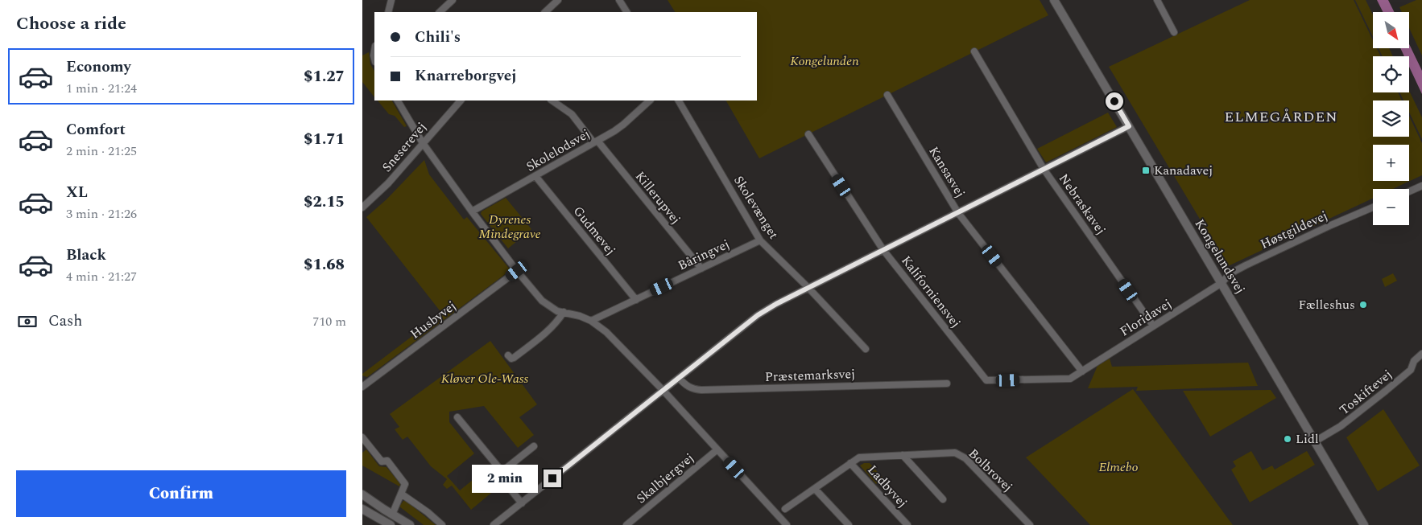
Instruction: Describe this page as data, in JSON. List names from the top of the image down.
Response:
{
  "streets": {
    "street": [
      "Sneserevej",
      "Skolelodsvej",
      "Kansasvej",
      "Killerupvej",
      "Nebraskavej",
      "Skolevænget",
      "Høstgildevej",
      "Gudmevej",
      "Båringvej",
      "Kongelundsvej",
      "Kaliforniensvej",
      "Floridavej",
      "Husbyvej",
      "Præstemarksvej",
      "Toskiftevej",
      "Bolbrovej",
      "Skalbjergvej",
      "Ladbyvej"
    ]
  },
  "crossings": [
    ["Skolelodsvej", "Killerupvej"],
    ["Skolelodsvej", "Gudmevej"],
    ["Kansasvej", "Kaliforniensvej"],
    ["Kansasvej", "Floridavej"],
    ["Killerupvej", "Båringvej"],
    ["Nebraskavej", "Floridavej"],
    ["Skolevænget", "Båringvej"],
    ["Høstgildevej", "Kongelundsvej"],
    ["Høstgildevej", "Floridavej"],
    ["Gudmevej", "Båringvej"],
    ["Kongelundsvej", "Floridavej"],
    ["Kongelundsvej", "Toskiftevej"],
    ["Kaliforniensvej", "Floridavej"],
    ["Bolbrovej", "Ladbyvej"]
  ],
  "districts": ["ELMEGÅRDEN"],
  "parks": [
    "Kongelunden",
    "Dyrenes Mindegrave",
    "Kløver Ole-Wass",
    "Elmebo"
  ],
  "places": {
    "transit": ["Kanadavej"],
    "other": ["Fælleshus", "Lidl"]
  },
  "north": "bottom right",
  "page": {
    "heading": "Choose a ride",
    "map_buttons": ["+", "−"],
    "banner": ["Chili's", "Knarreborgvej"],
    "list": [
      {
        "name": "Economy",
        "note": "1 min · 21:24",
        "value": "$1.27"
      },
      {
        "name": "Comfort",
        "note": "2 min · 21:25",
        "value": "$1.71"
      },
      {
        "name": "XL",
        "note": "3 min · 21:26",
        "value": "$2.15"
      },
      {
        "name": "Black",
        "note": "4 min · 21:27",
        "value": "$1.68"
      }
    ],
    "pay": ["Cash", "710 m"],
    "buttons": "Confirm",
    "bubble": "2 min"
  }
}
